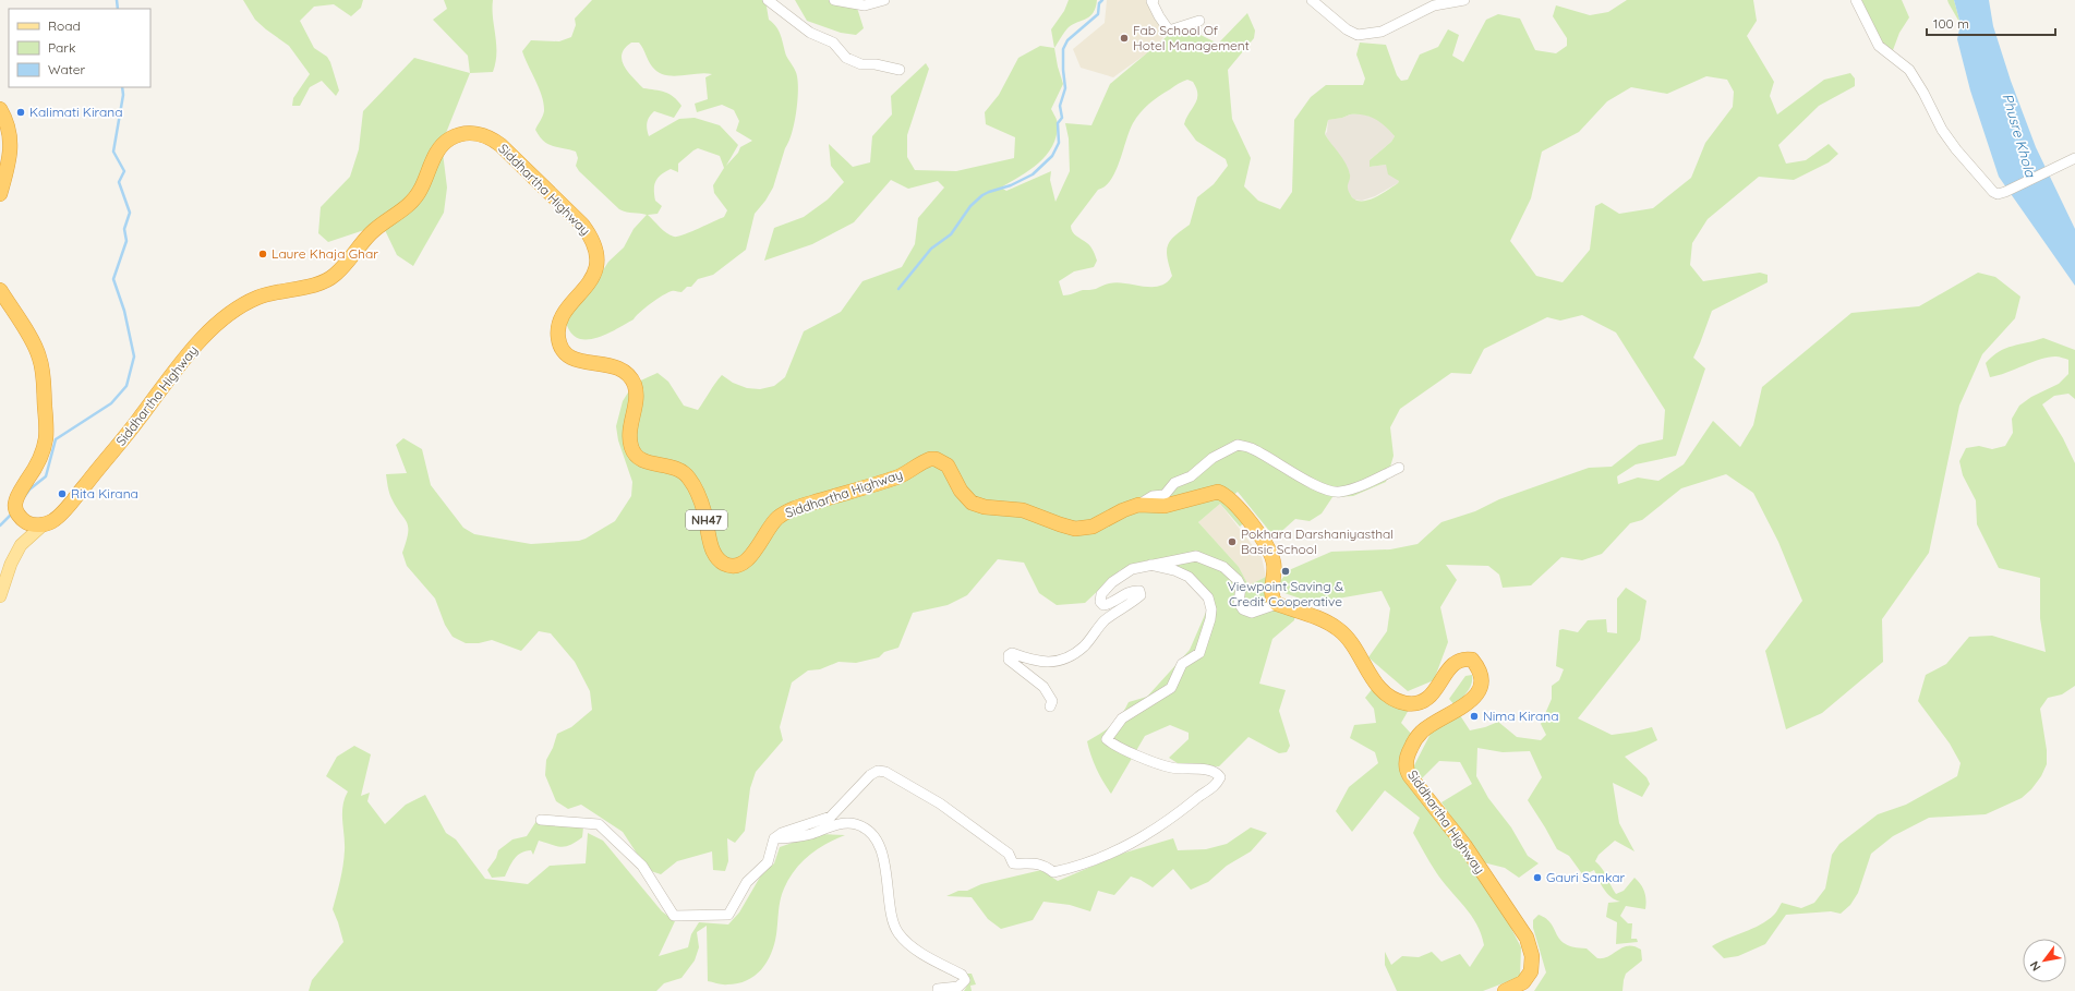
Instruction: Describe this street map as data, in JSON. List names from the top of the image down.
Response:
{
  "streets": {
    "highway": ["Siddhartha Highway", "NH47"]
  },
  "water": ["Phusre Khola"],
  "places": [
    "Fab School Of Hotel Management",
    "Kalimati Kirana",
    "Laure Khaja Ghar",
    "Rita Kirana",
    "Pokhara Darshaniyasthal Basic School",
    "Viewpoint Saving & Credit Cooperative",
    "Nima Kirana",
    "Gauri Sankar"
  ],
  "legend": ["Road", "Park", "Water"],
  "scale_bar": "100 m",
  "north": "bottom left"
}
